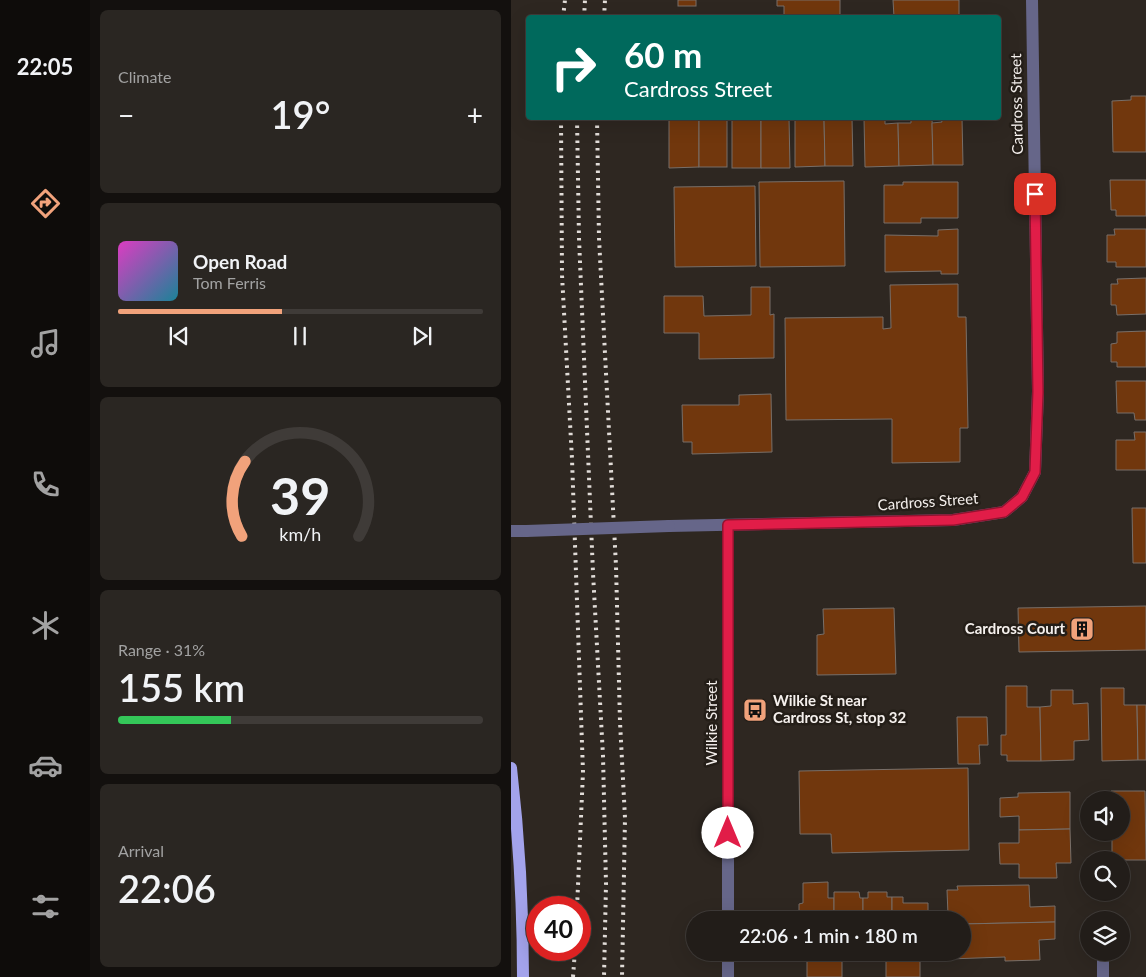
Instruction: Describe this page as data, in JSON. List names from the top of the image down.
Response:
{
  "streets": {
    "street": ["Cardross Street", "Wilkie Street"]
  },
  "crossings": [
    ["Cardross Street", "Wilkie Street"]
  ],
  "places": {
    "building": ["Cardross Court"],
    "bus stop": ["Wilkie St near Cardross St, stop 32"]
  },
  "page": {
    "tabs": "22:05",
    "tile": [
      "Climate",
      ["Range · 31%", "155 km"],
      ["Arrival", "22:06"]
    ],
    "turn": ["60 m", "Cardross Street"],
    "heat": ["−", "19°", "+"],
    "song": ["Open Road", "Tom Ferris"],
    "limit": "40",
    "trip": "22:06 · 1 min · 180 m",
    "gauge": ["39", "km/h"]
  }
}
